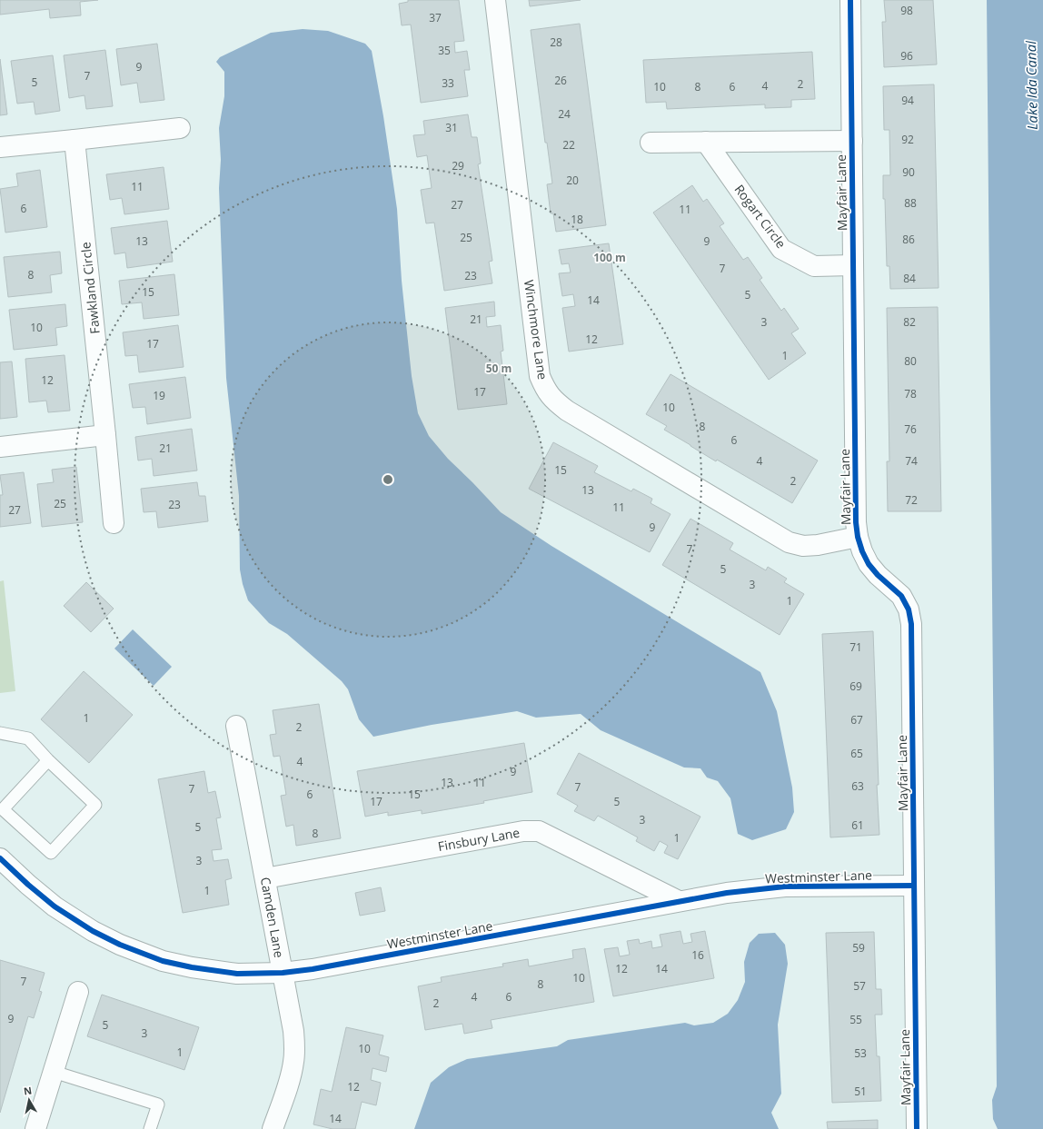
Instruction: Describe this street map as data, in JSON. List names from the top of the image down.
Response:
{
  "streets": {
    "street": [
      "Mayfair Lane",
      "Rogart Circle",
      "Fawkland Circle",
      "Winchmore Lane",
      "Finsbury Lane",
      "Westminster Lane",
      "Camden Lane"
    ]
  },
  "crossings": [
    ["Mayfair Lane", "Rogart Circle"],
    ["Mayfair Lane", "Winchmore Lane"],
    ["Mayfair Lane", "Westminster Lane"],
    ["Finsbury Lane", "Westminster Lane"],
    ["Finsbury Lane", "Camden Lane"],
    ["Westminster Lane", "Camden Lane"]
  ],
  "water": ["Lake Ida Canal"],
  "house_numbers": [
    "98",
    "37",
    "28",
    "35",
    "96",
    "9",
    "7",
    "26",
    "5",
    "33",
    "2",
    "4",
    "10",
    "8",
    "6",
    "94",
    "24",
    "31",
    "92",
    "22",
    "29",
    "90",
    "20",
    "11",
    "88",
    "27",
    "6",
    "11",
    "18",
    "25",
    "86",
    "13",
    "9",
    "7",
    "8",
    "23",
    "84",
    "15",
    "5",
    "14",
    "21",
    "3",
    "82",
    "10",
    "12",
    "17",
    "1",
    "80",
    "12",
    "17",
    "78",
    "19",
    "10",
    "8",
    "76",
    "6",
    "21",
    "4",
    "74",
    "15",
    "2",
    "13",
    "72",
    "25",
    "23",
    "11",
    "27",
    "9",
    "7",
    "5",
    "3",
    "1",
    "71",
    "69",
    "1",
    "67",
    "2",
    "65",
    "4",
    "9",
    "13",
    "11",
    "63",
    "7",
    "7",
    "6",
    "15",
    "17",
    "5",
    "3",
    "61",
    "5",
    "8",
    "1",
    "3",
    "1",
    "59",
    "16",
    "12",
    "14",
    "10",
    "7",
    "8",
    "57",
    "4",
    "6",
    "2",
    "9",
    "55",
    "5",
    "3",
    "10",
    "1",
    "53",
    "12",
    "51",
    "14"
  ],
  "north": "top",
  "rings": ["100 m", "50 m"]
}
